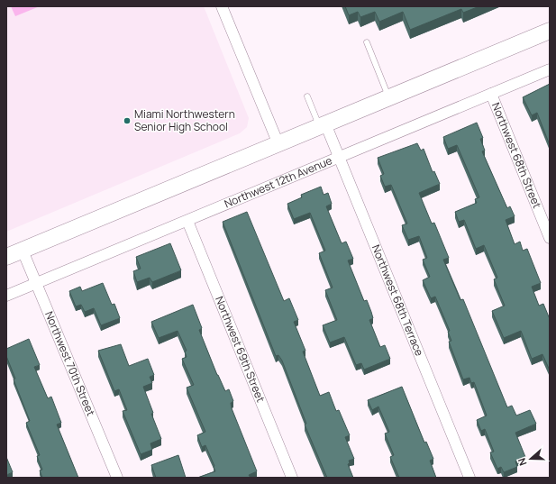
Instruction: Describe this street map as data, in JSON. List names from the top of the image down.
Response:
{
  "streets": {
    "street": [
      "Northwest 68th Street",
      "Northwest 12th Avenue",
      "Northwest 68th Terrace",
      "Northwest 69th Street",
      "Northwest 70th Street"
    ]
  },
  "crossings": [
    ["Northwest 68th Street", "Northwest 12th Avenue"],
    ["Northwest 12th Avenue", "Northwest 68th Terrace"],
    ["Northwest 12th Avenue", "Northwest 69th Street"],
    ["Northwest 12th Avenue", "Northwest 70th Street"]
  ],
  "places": ["Miami Northwestern Senior High School"],
  "north": "left"
}
